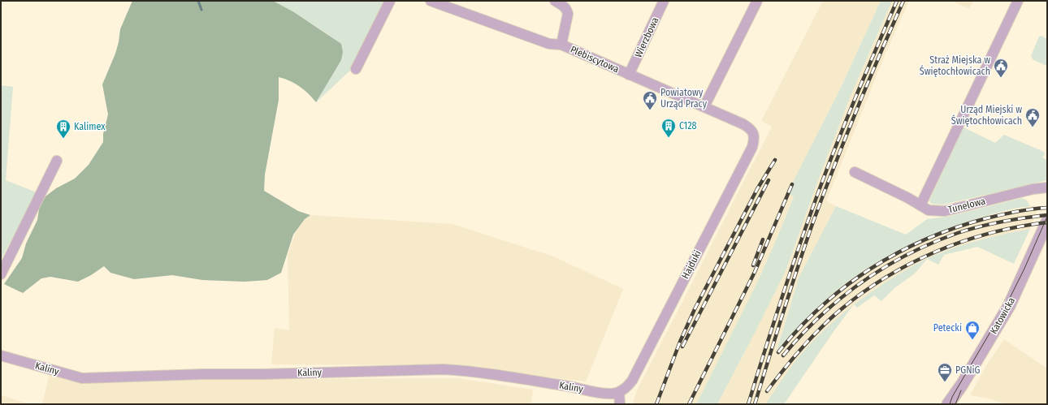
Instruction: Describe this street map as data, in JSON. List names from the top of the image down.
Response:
{
  "streets": {
    "street": [
      "Wierzbowa",
      "Plebiscytowa",
      "Tunelowa",
      "Hajduki",
      "Katowicka",
      "Kaliny"
    ]
  },
  "crossings": [
    ["Wierzbowa", "Plebiscytowa"],
    ["Plebiscytowa", "Hajduki"],
    ["Hajduki", "Kaliny"]
  ],
  "places": {
    "public building": ["Straż Miejska w Świętochłowicach", "Powiatowy Urząd Pracy", "Urząd Miejski w Świętochłowicach"],
    "building": ["C128", "Kalimex"],
    "shop": ["Petecki"],
    "office": ["PGNiG"]
  }
}
